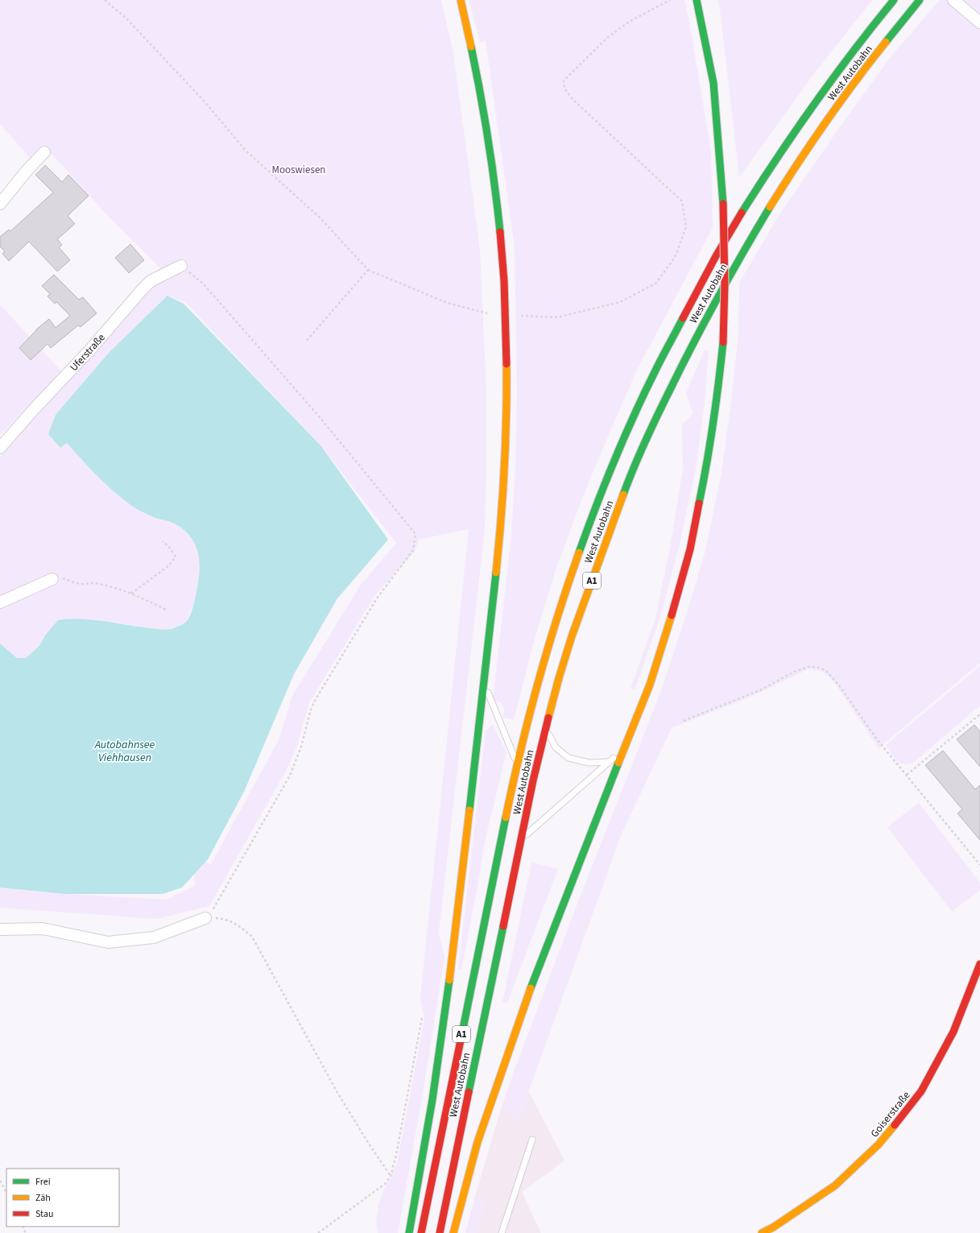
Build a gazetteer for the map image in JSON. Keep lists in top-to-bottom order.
{
  "streets": {
    "main road": ["West Autobahn", "A1", "Goiserstraße"],
    "street": ["Uferstraße"]
  },
  "water": ["Autobahnsee Viehhausen"],
  "parks": ["Mooswiesen"],
  "legend": ["Frei", "Zäh", "Stau"]
}
